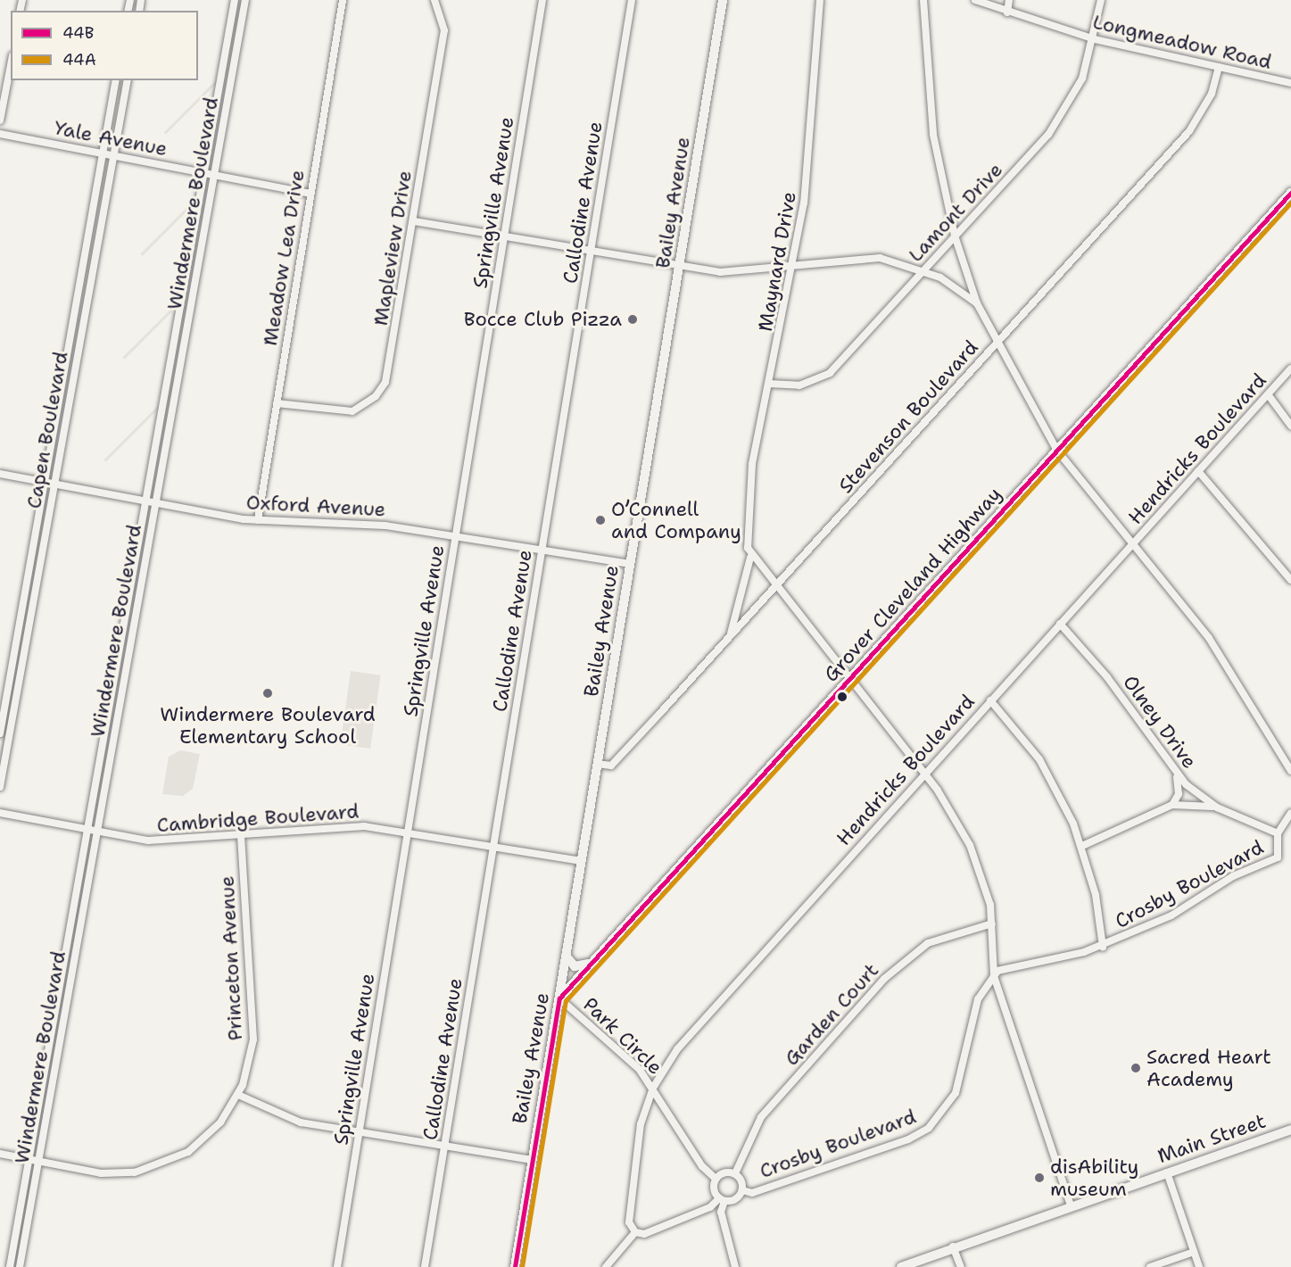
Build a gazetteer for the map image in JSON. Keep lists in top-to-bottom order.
{
  "streets": {
    "main road": ["Bailey Avenue", "Grover Cleveland Highway", "Main Street"],
    "street": [
      "Longmeadow Road",
      "Yale Avenue",
      "Springville Avenue",
      "Callodine Avenue",
      "Windermere Boulevard",
      "Lamont Drive",
      "Mapleview Drive",
      "Meadow Lea Drive",
      "Maynard Drive",
      "Stevenson Boulevard",
      "Capen Boulevard",
      "Hendricks Boulevard",
      "Oxford Avenue",
      "Olney Drive",
      "Cambridge Boulevard",
      "Crosby Boulevard",
      "Princeton Avenue",
      "Garden Court",
      "Park Circle"
    ]
  },
  "crossings": [
    ["Longmeadow Road", "Lamont Drive"],
    ["Longmeadow Road", "Stevenson Boulevard"],
    ["Yale Avenue", "Windermere Boulevard"],
    ["Yale Avenue", "Meadow Lea Drive"],
    ["Yale Avenue", "Capen Boulevard"],
    ["Springville Avenue", "Oxford Avenue"],
    ["Springville Avenue", "Cambridge Boulevard"],
    ["Callodine Avenue", "Oxford Avenue"],
    ["Callodine Avenue", "Cambridge Boulevard"],
    ["Bailey Avenue", "Stevenson Boulevard"],
    ["Bailey Avenue", "Oxford Avenue"],
    ["Bailey Avenue", "Grover Cleveland Highway"],
    ["Bailey Avenue", "Cambridge Boulevard"],
    ["Bailey Avenue", "Park Circle"],
    ["Windermere Boulevard", "Oxford Avenue"],
    ["Windermere Boulevard", "Cambridge Boulevard"],
    ["Windermere Boulevard", "Princeton Avenue"],
    ["Lamont Drive", "Maynard Drive"],
    ["Mapleview Drive", "Meadow Lea Drive"],
    ["Meadow Lea Drive", "Oxford Avenue"],
    ["Maynard Drive", "Stevenson Boulevard"],
    ["Maynard Drive", "Hendricks Boulevard"],
    ["Maynard Drive", "Grover Cleveland Highway"],
    ["Maynard Drive", "Crosby Boulevard"],
    ["Maynard Drive", "Garden Court"],
    ["Maynard Drive", "Main Street"],
    ["Capen Boulevard", "Oxford Avenue"],
    ["Hendricks Boulevard", "Olney Drive"],
    ["Hendricks Boulevard", "Crosby Boulevard"],
    ["Hendricks Boulevard", "Park Circle"],
    ["Grover Cleveland Highway", "Park Circle"],
    ["Olney Drive", "Crosby Boulevard"],
    ["Cambridge Boulevard", "Princeton Avenue"],
    ["Crosby Boulevard", "Garden Court"],
    ["Crosby Boulevard", "Park Circle"],
    ["Garden Court", "Park Circle"]
  ],
  "places": [
    "Bocce Club Pizza",
    "O’Connell and Company",
    "Windermere Boulevard Elementary School",
    "Sacred Heart Academy",
    "disAbility museum"
  ],
  "lines": ["transit line 44B", "transit line 44A"],
  "legend": ["44B", "44A"]
}
